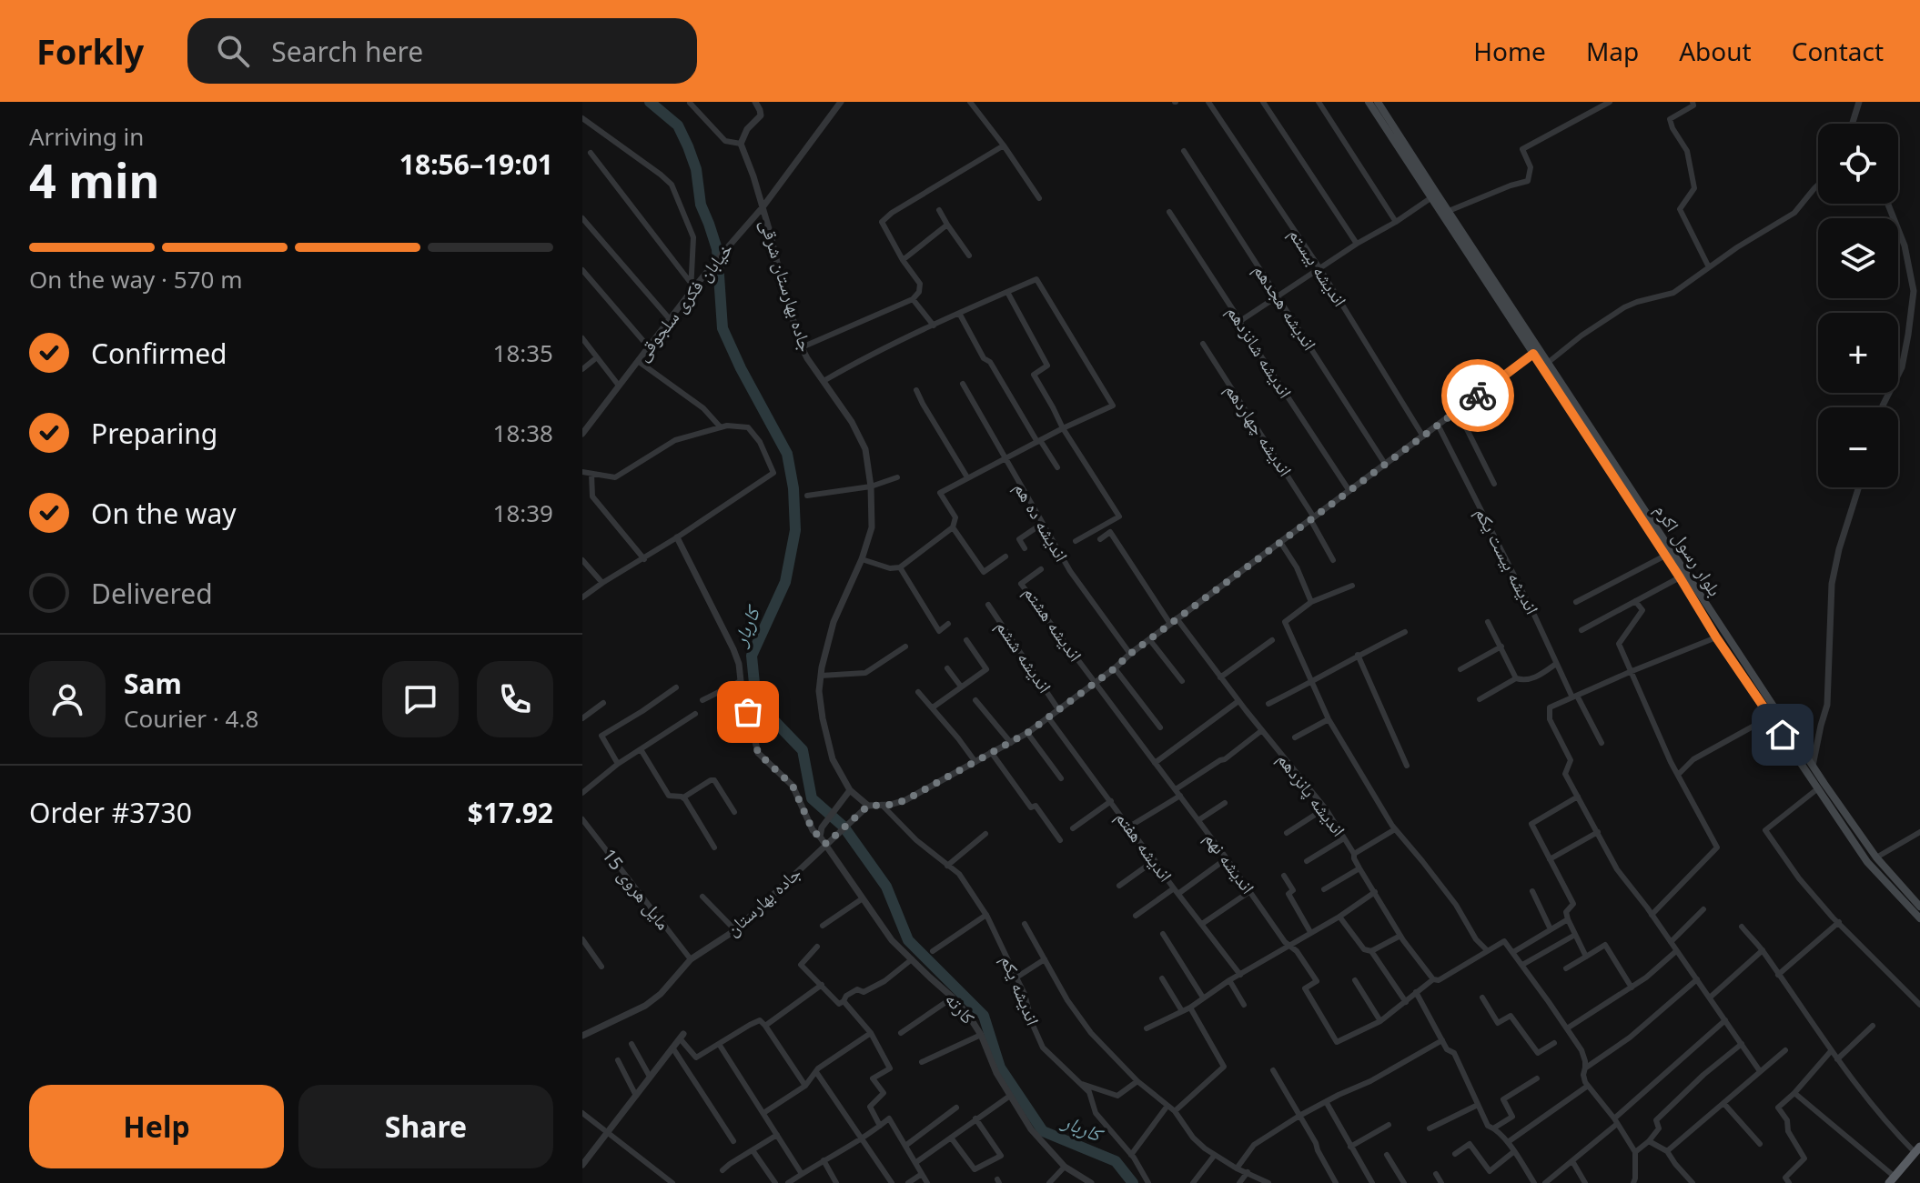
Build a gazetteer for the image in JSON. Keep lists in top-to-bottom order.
{
  "streets": {
    "main road": ["بلوار رسول اکرم"],
    "street": [
      "اندیشه بیستم",
      "جاده بهارستان شرقی",
      "خیابان فکری سلجوقی",
      "اندیشه هجدهم",
      "اندیشه شانزدهم",
      "اندیشه چهاردهم",
      "اندیشه ده هم",
      "اندیشه بیست یکم",
      "اندیشه هشتم",
      "اندیشه ششم",
      "اندیشه پانزدهم",
      "اندیشه هفتم",
      "اندیشه نهم",
      "مایل هروی 15",
      "جاده بهارستان",
      "اندیشه یکم",
      "کارته"
    ]
  },
  "crossings": [
    ["جاده بهارستان شرقی", "خیابان فکری سلجوقی"],
    ["اندیشه هشتم", "اندیشه نهم"],
    ["مایل هروی 15", "جاده بهارستان"],
    ["جاده بهارستان", "کارته"]
  ],
  "water": ["کاربار"],
  "page": {
    "header": "Forkly",
    "search": "Search here",
    "nav": [
      "Home",
      "Map",
      "About",
      "Contact"
    ],
    "heading": ["4 min", "Arriving in", "18:56–19:01"],
    "panel": [
      "Sam",
      "Courier · 4.8",
      "Order #3730",
      "$17.92"
    ],
    "map_buttons": ["+", "−"],
    "bar": "On the way · 570 m",
    "list": [
      ["Confirmed", "18:35"],
      ["Preparing", "18:38"],
      ["On the way", "18:39"],
      "Delivered"
    ],
    "buttons": ["Help", "Share"]
  }
}
